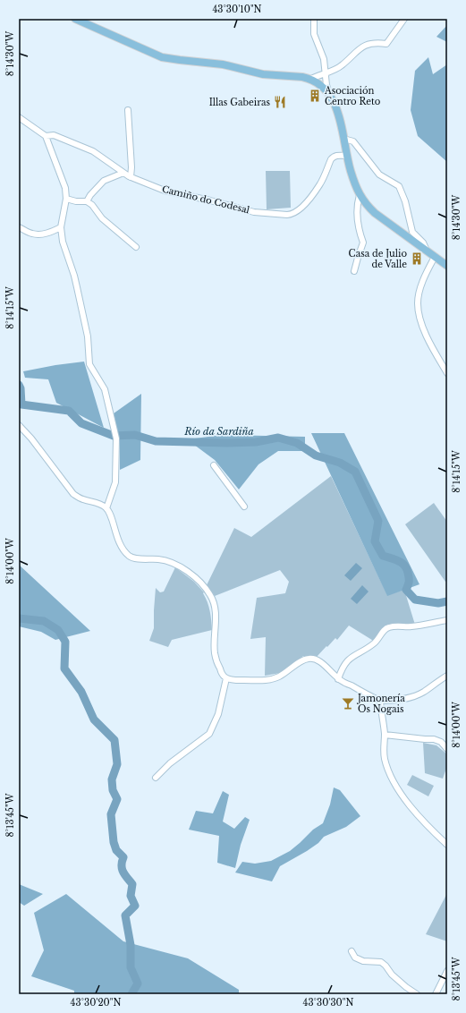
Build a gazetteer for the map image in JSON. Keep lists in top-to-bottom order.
{
  "streets": {
    "street": ["Camiño do Codesal"]
  },
  "water": ["Río da Sardiña"],
  "places": {
    "building": ["Asociación Centro Reto", "Casa de Julio de Valle"],
    "restaurant": ["Illas Gabeiras"],
    "bar": ["Jamonería Os Nogais"]
  },
  "coordinates": [
    "43°30'10\"N",
    "8°14'30\"W",
    "8°14'15\"W",
    "8°14'00\"W",
    "8°13'45\"W",
    "43°30'20\"N",
    "43°30'30\"N"
  ]
}
